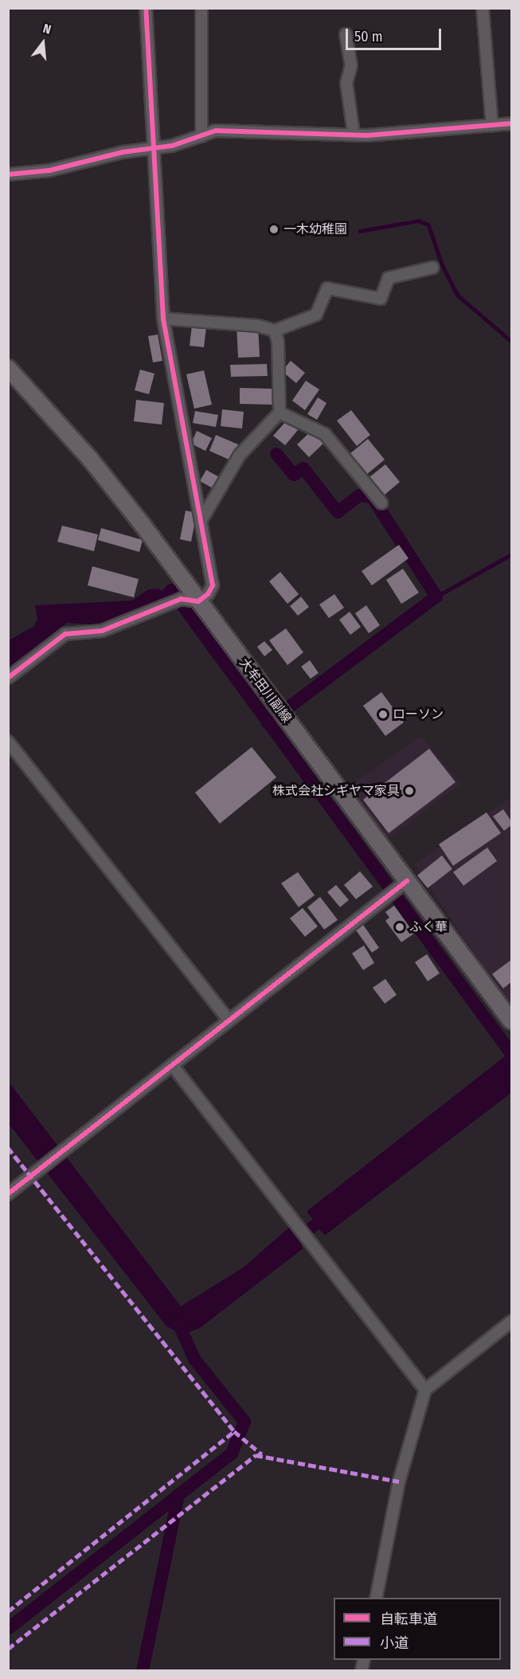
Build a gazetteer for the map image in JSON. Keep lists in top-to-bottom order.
{
  "streets": {
    "main road": ["大牟田川副線"]
  },
  "places": [
    "一木幼稚園",
    "ローソン",
    "株式会社シギヤマ家具",
    "ふく華"
  ],
  "legend": ["自転車道", "小道"],
  "scale_bar": "50 m",
  "north": "top"
}
